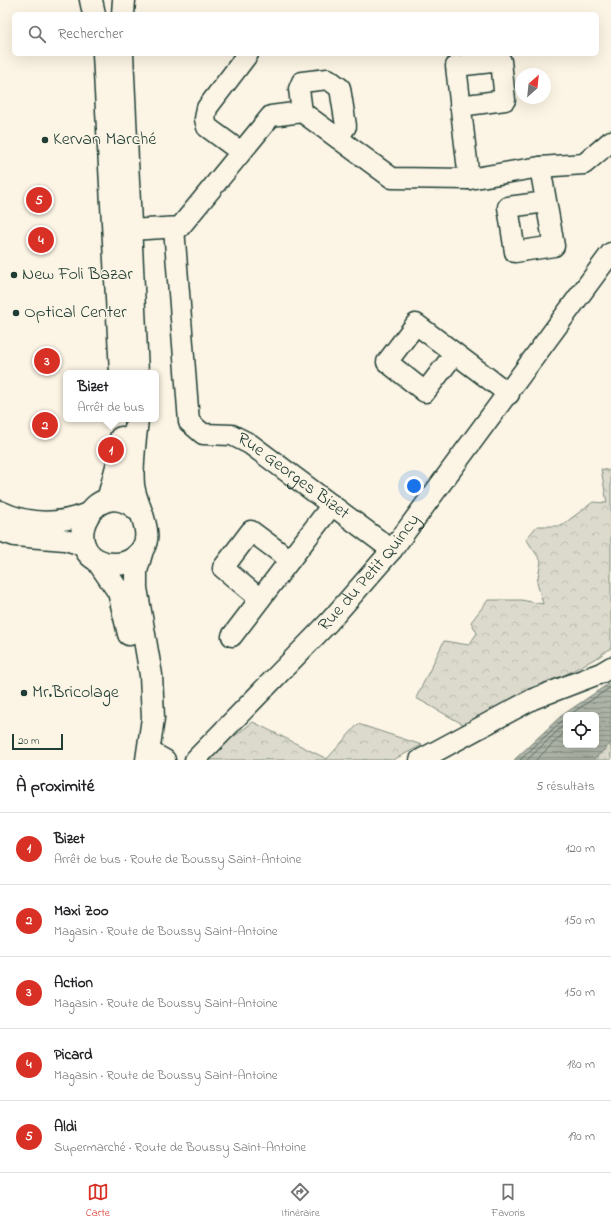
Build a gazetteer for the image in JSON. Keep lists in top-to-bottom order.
{
  "streets": {
    "street": ["Rue Georges Bizet", "Rue du Petit Quincy"]
  },
  "crossings": [
    ["Rue Georges Bizet", "Rue du Petit Quincy"]
  ],
  "places": [
    "Kervan Marché",
    "New Foli Bazar",
    "Optical Center",
    "Mr.Bricolage"
  ],
  "scale_bar": "20 m",
  "north": "top right",
  "page": {
    "search": "Rechercher",
    "pins": [
      "5",
      "4",
      "3",
      "2",
      "1"
    ],
    "popup": ["Bizet", "Arrêt de bus"],
    "scale": "20 m",
    "heading": ["À proximité", "5 résultats"],
    "list": [
      {
        "mark": "1",
        "name": "Bizet",
        "note": "Arrêt de bus · Route de Boussy Saint-Antoine",
        "value": "120 m"
      },
      {
        "mark": "2",
        "name": "Maxi Zoo",
        "note": "Magasin · Route de Boussy Saint-Antoine",
        "value": "150 m"
      },
      {
        "mark": "3",
        "name": "Action",
        "note": "Magasin · Route de Boussy Saint-Antoine",
        "value": "150 m"
      },
      {
        "mark": "4",
        "name": "Picard",
        "note": "Magasin · Route de Boussy Saint-Antoine",
        "value": "180 m"
      },
      {
        "mark": "5",
        "name": "Aldi",
        "note": "Supermarché · Route de Boussy Saint-Antoine",
        "value": "190 m"
      }
    ],
    "nav": ["Carte", "Itinéraire", "Favoris"]
  }
}
